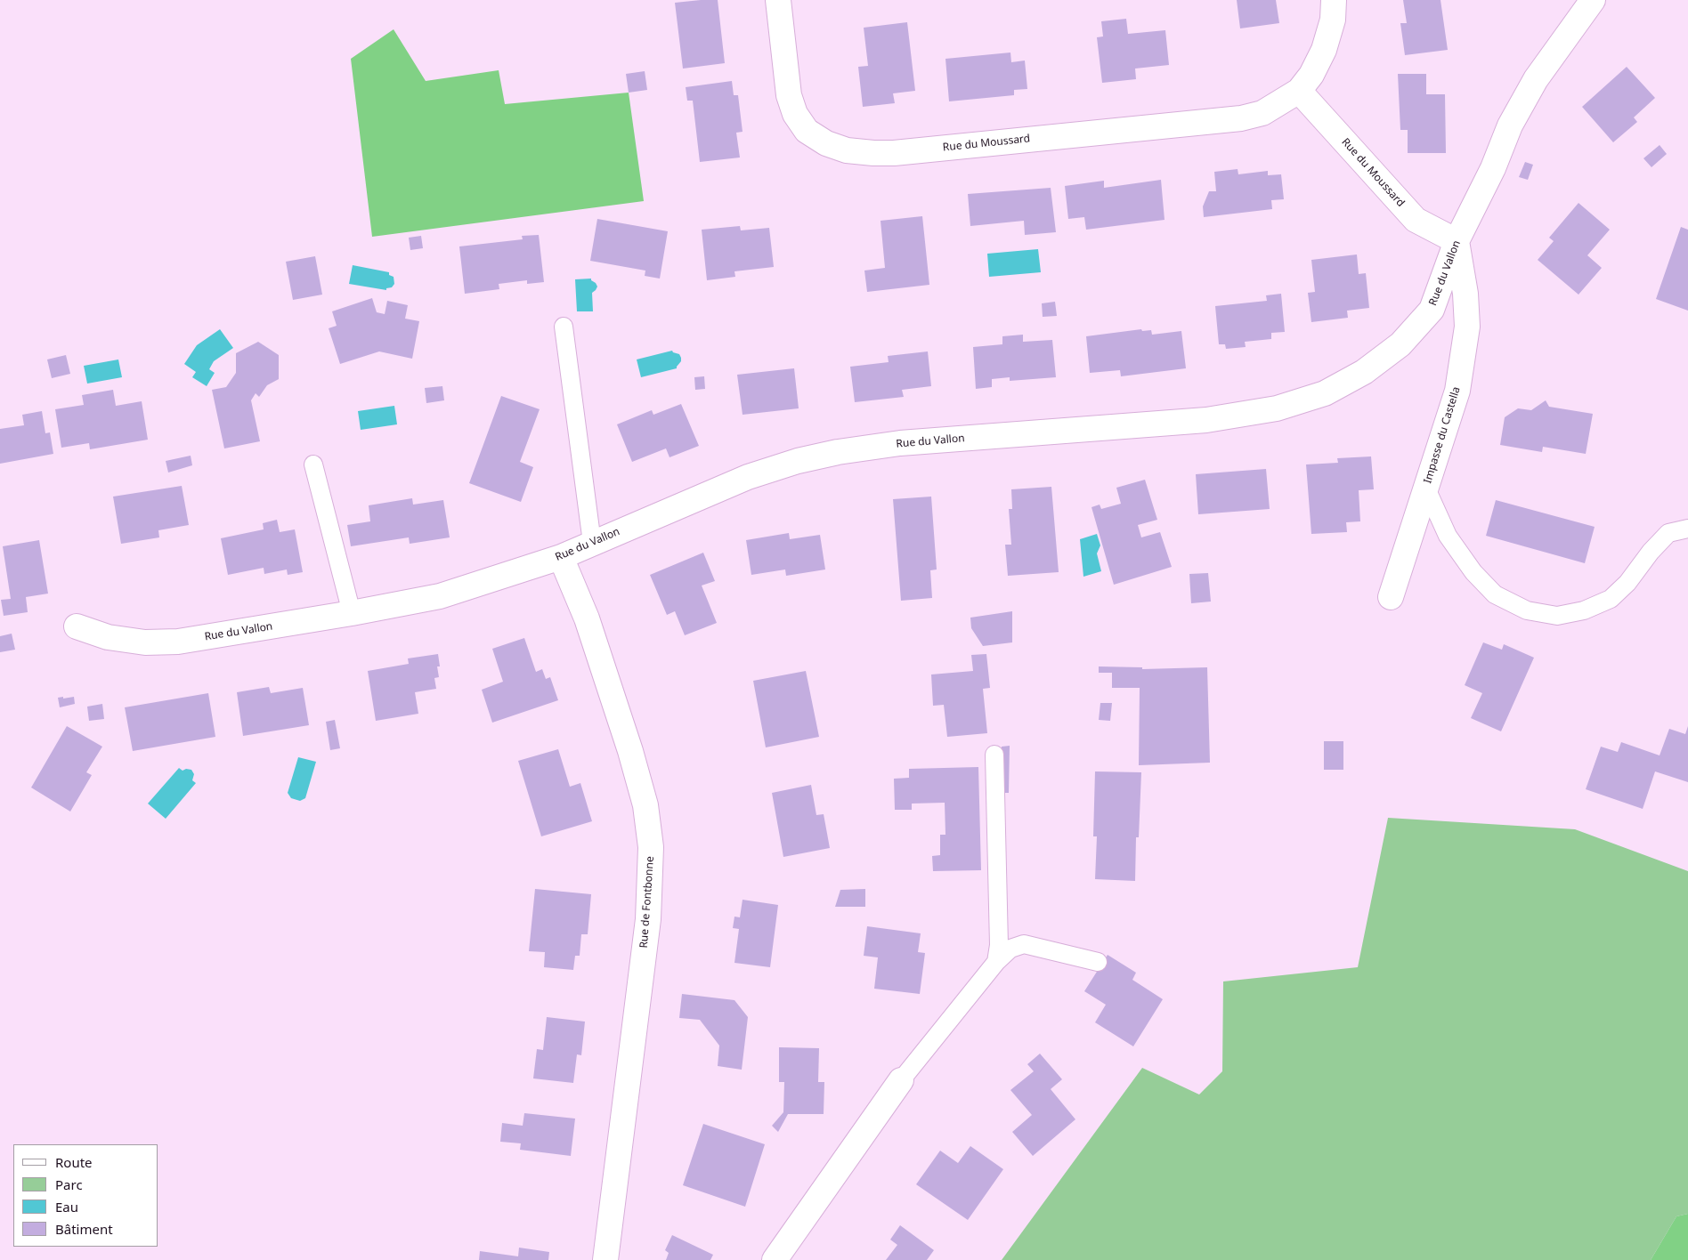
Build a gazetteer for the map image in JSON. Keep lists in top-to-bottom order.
{
  "streets": {
    "street": [
      "Rue du Moussard",
      "Rue du Vallon",
      "Impasse du Castella",
      "Rue de Fontbonne"
    ]
  },
  "crossings": [
    ["Rue du Moussard", "Rue du Vallon"],
    ["Rue du Moussard", "Impasse du Castella"],
    ["Rue du Vallon", "Impasse du Castella"],
    ["Rue du Vallon", "Rue de Fontbonne"]
  ],
  "legend": [
    "Route",
    "Parc",
    "Eau",
    "Bâtiment"
  ]
}
